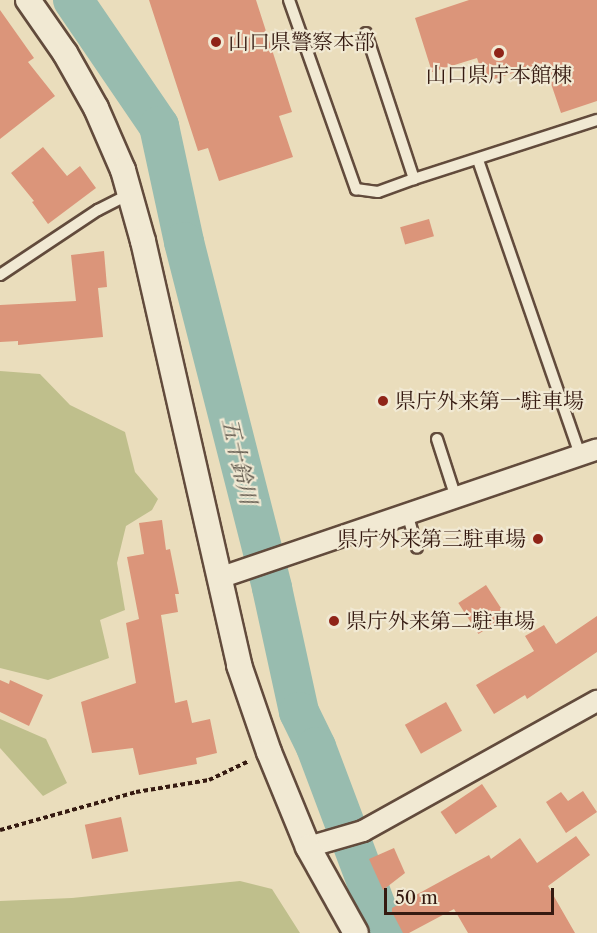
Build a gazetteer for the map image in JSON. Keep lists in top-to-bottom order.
{
  "water": ["五十鈴川"],
  "places": [
    "山口県警察本部",
    "山口県庁本館棟",
    "県庁外来第一駐車場",
    "県庁外来第三駐車場",
    "県庁外来第二駐車場"
  ],
  "scale_bar": "50 m"
}
